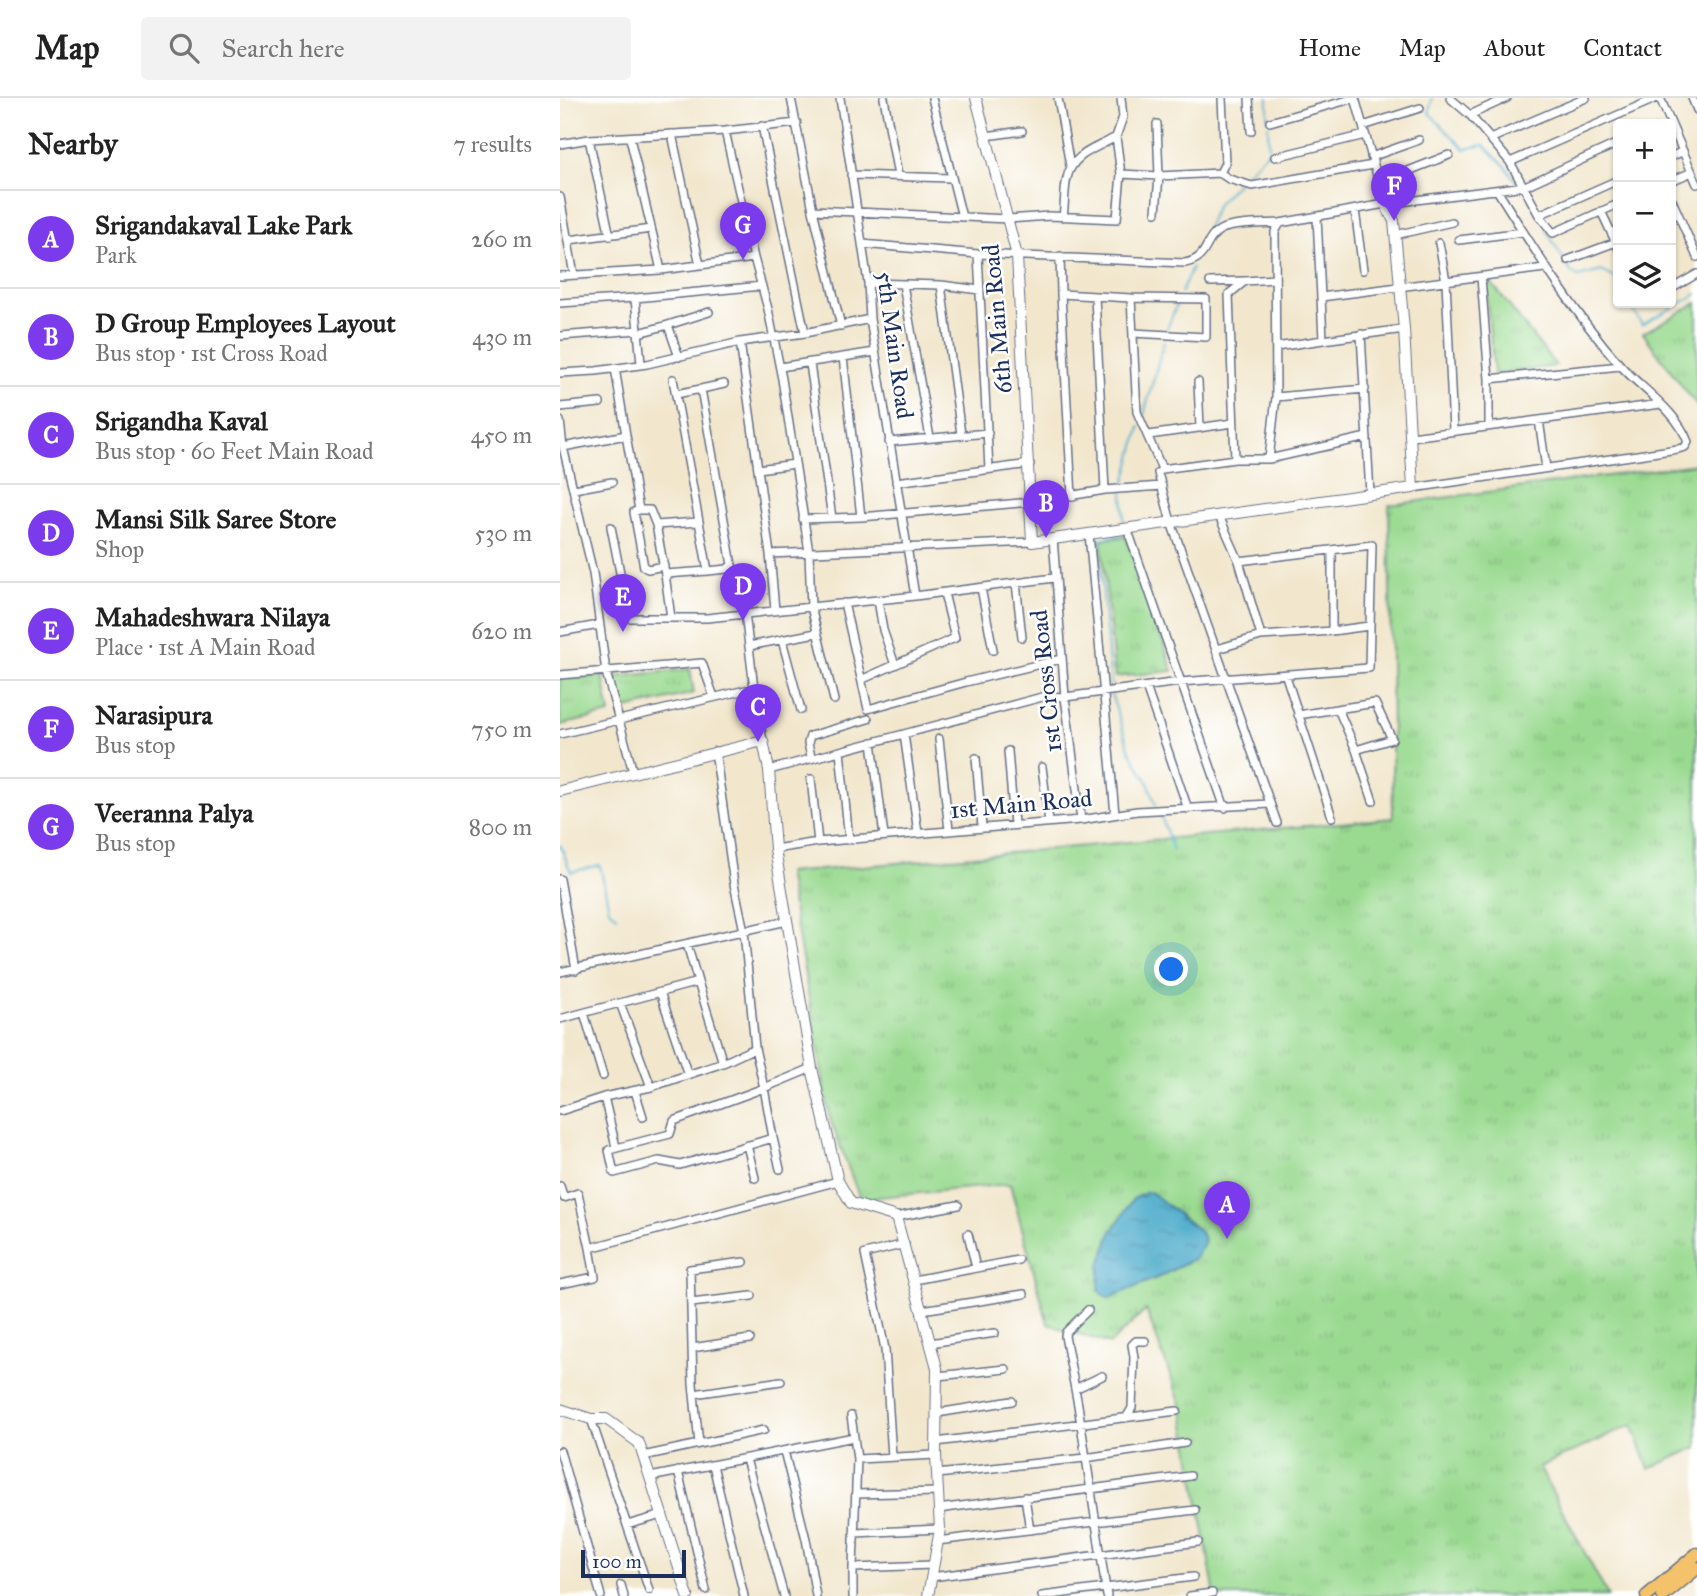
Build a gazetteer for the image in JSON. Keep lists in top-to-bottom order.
{
  "streets": {
    "street": [
      "6th Main Road",
      "5th Main Road",
      "1st Cross Road",
      "1st Main Road"
    ]
  },
  "crossings": [
    ["1st Cross Road", "1st Main Road"]
  ],
  "scale_bar": "100 m",
  "page": {
    "header": "Map",
    "search": "Search here",
    "nav": [
      "Home",
      "Map",
      "About",
      "Contact"
    ],
    "heading": ["Nearby", "7 results"],
    "map_buttons": ["+", "−"],
    "pins": [
      "F",
      "G",
      "B",
      "D",
      "E",
      "C",
      "A"
    ],
    "list": [
      {
        "mark": "A",
        "name": "Srigandakaval Lake Park",
        "note": "Park",
        "value": "260 m"
      },
      {
        "mark": "B",
        "name": "D Group Employees Layout",
        "note": "Bus stop · 1st Cross Road",
        "value": "430 m"
      },
      {
        "mark": "C",
        "name": "Srigandha Kaval",
        "note": "Bus stop · 60 Feet Main Road",
        "value": "450 m"
      },
      {
        "mark": "D",
        "name": "Mansi Silk Saree Store",
        "note": "Shop",
        "value": "530 m"
      },
      {
        "mark": "E",
        "name": "Mahadeshwara Nilaya",
        "note": "Place · 1st A Main Road",
        "value": "620 m"
      },
      {
        "mark": "F",
        "name": "Narasipura",
        "note": "Bus stop",
        "value": "750 m"
      },
      {
        "mark": "G",
        "name": "Veeranna Palya",
        "note": "Bus stop",
        "value": "800 m"
      }
    ],
    "scale": "100 m"
  }
}
